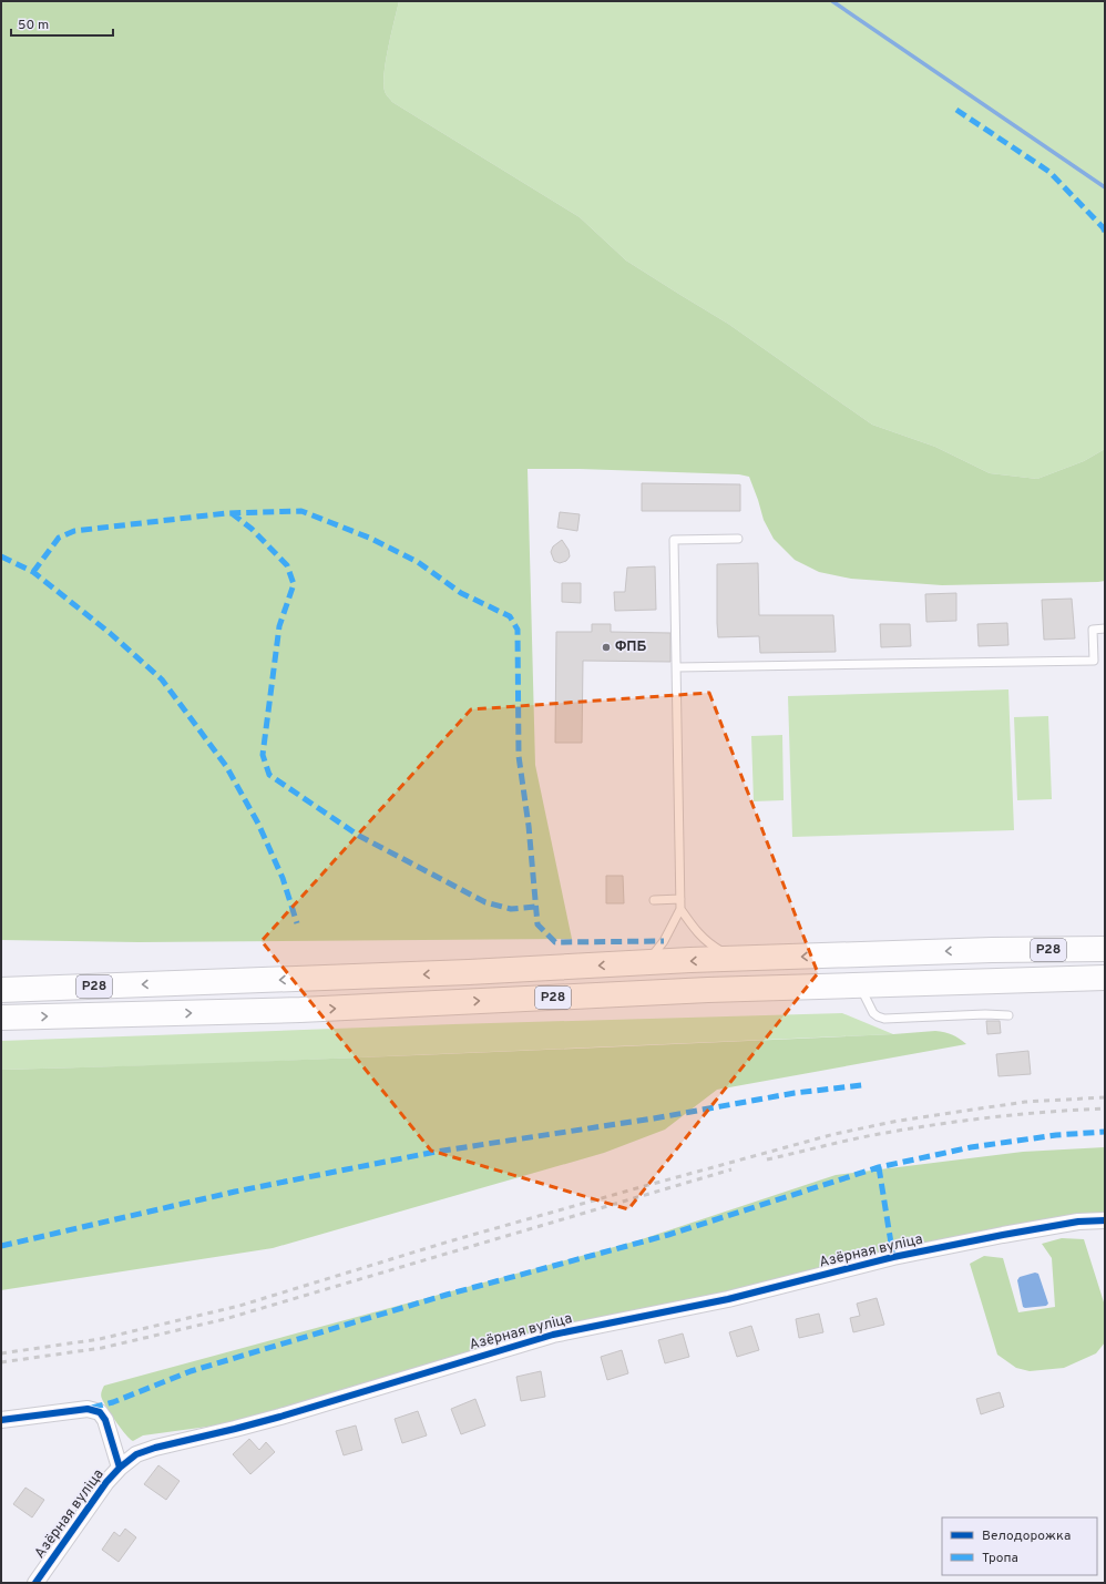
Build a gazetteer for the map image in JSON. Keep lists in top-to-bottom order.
{
  "streets": {
    "highway": ["Р28"],
    "street": ["Азёрная вуліца"]
  },
  "places": ["ФПБ"],
  "legend": ["Велодорожка", "Тропа"],
  "scale_bar": "50 m"
}
